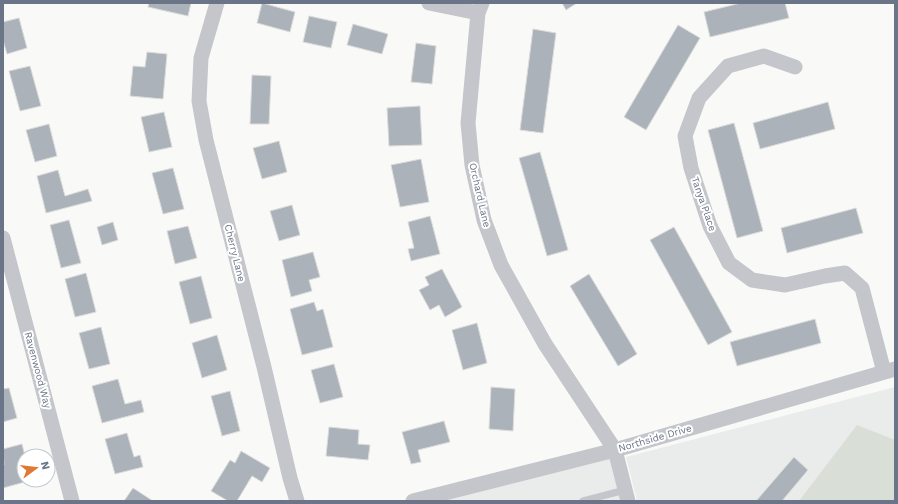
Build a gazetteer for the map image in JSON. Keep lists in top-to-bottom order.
{
  "streets": {
    "street": [
      "Orchard Lane",
      "Tanya Place",
      "Cherry Lane",
      "Ravenwood Way",
      "Northside Drive"
    ]
  },
  "crossings": [
    ["Orchard Lane", "Northside Drive"],
    ["Tanya Place", "Northside Drive"]
  ],
  "north": "right"
}
